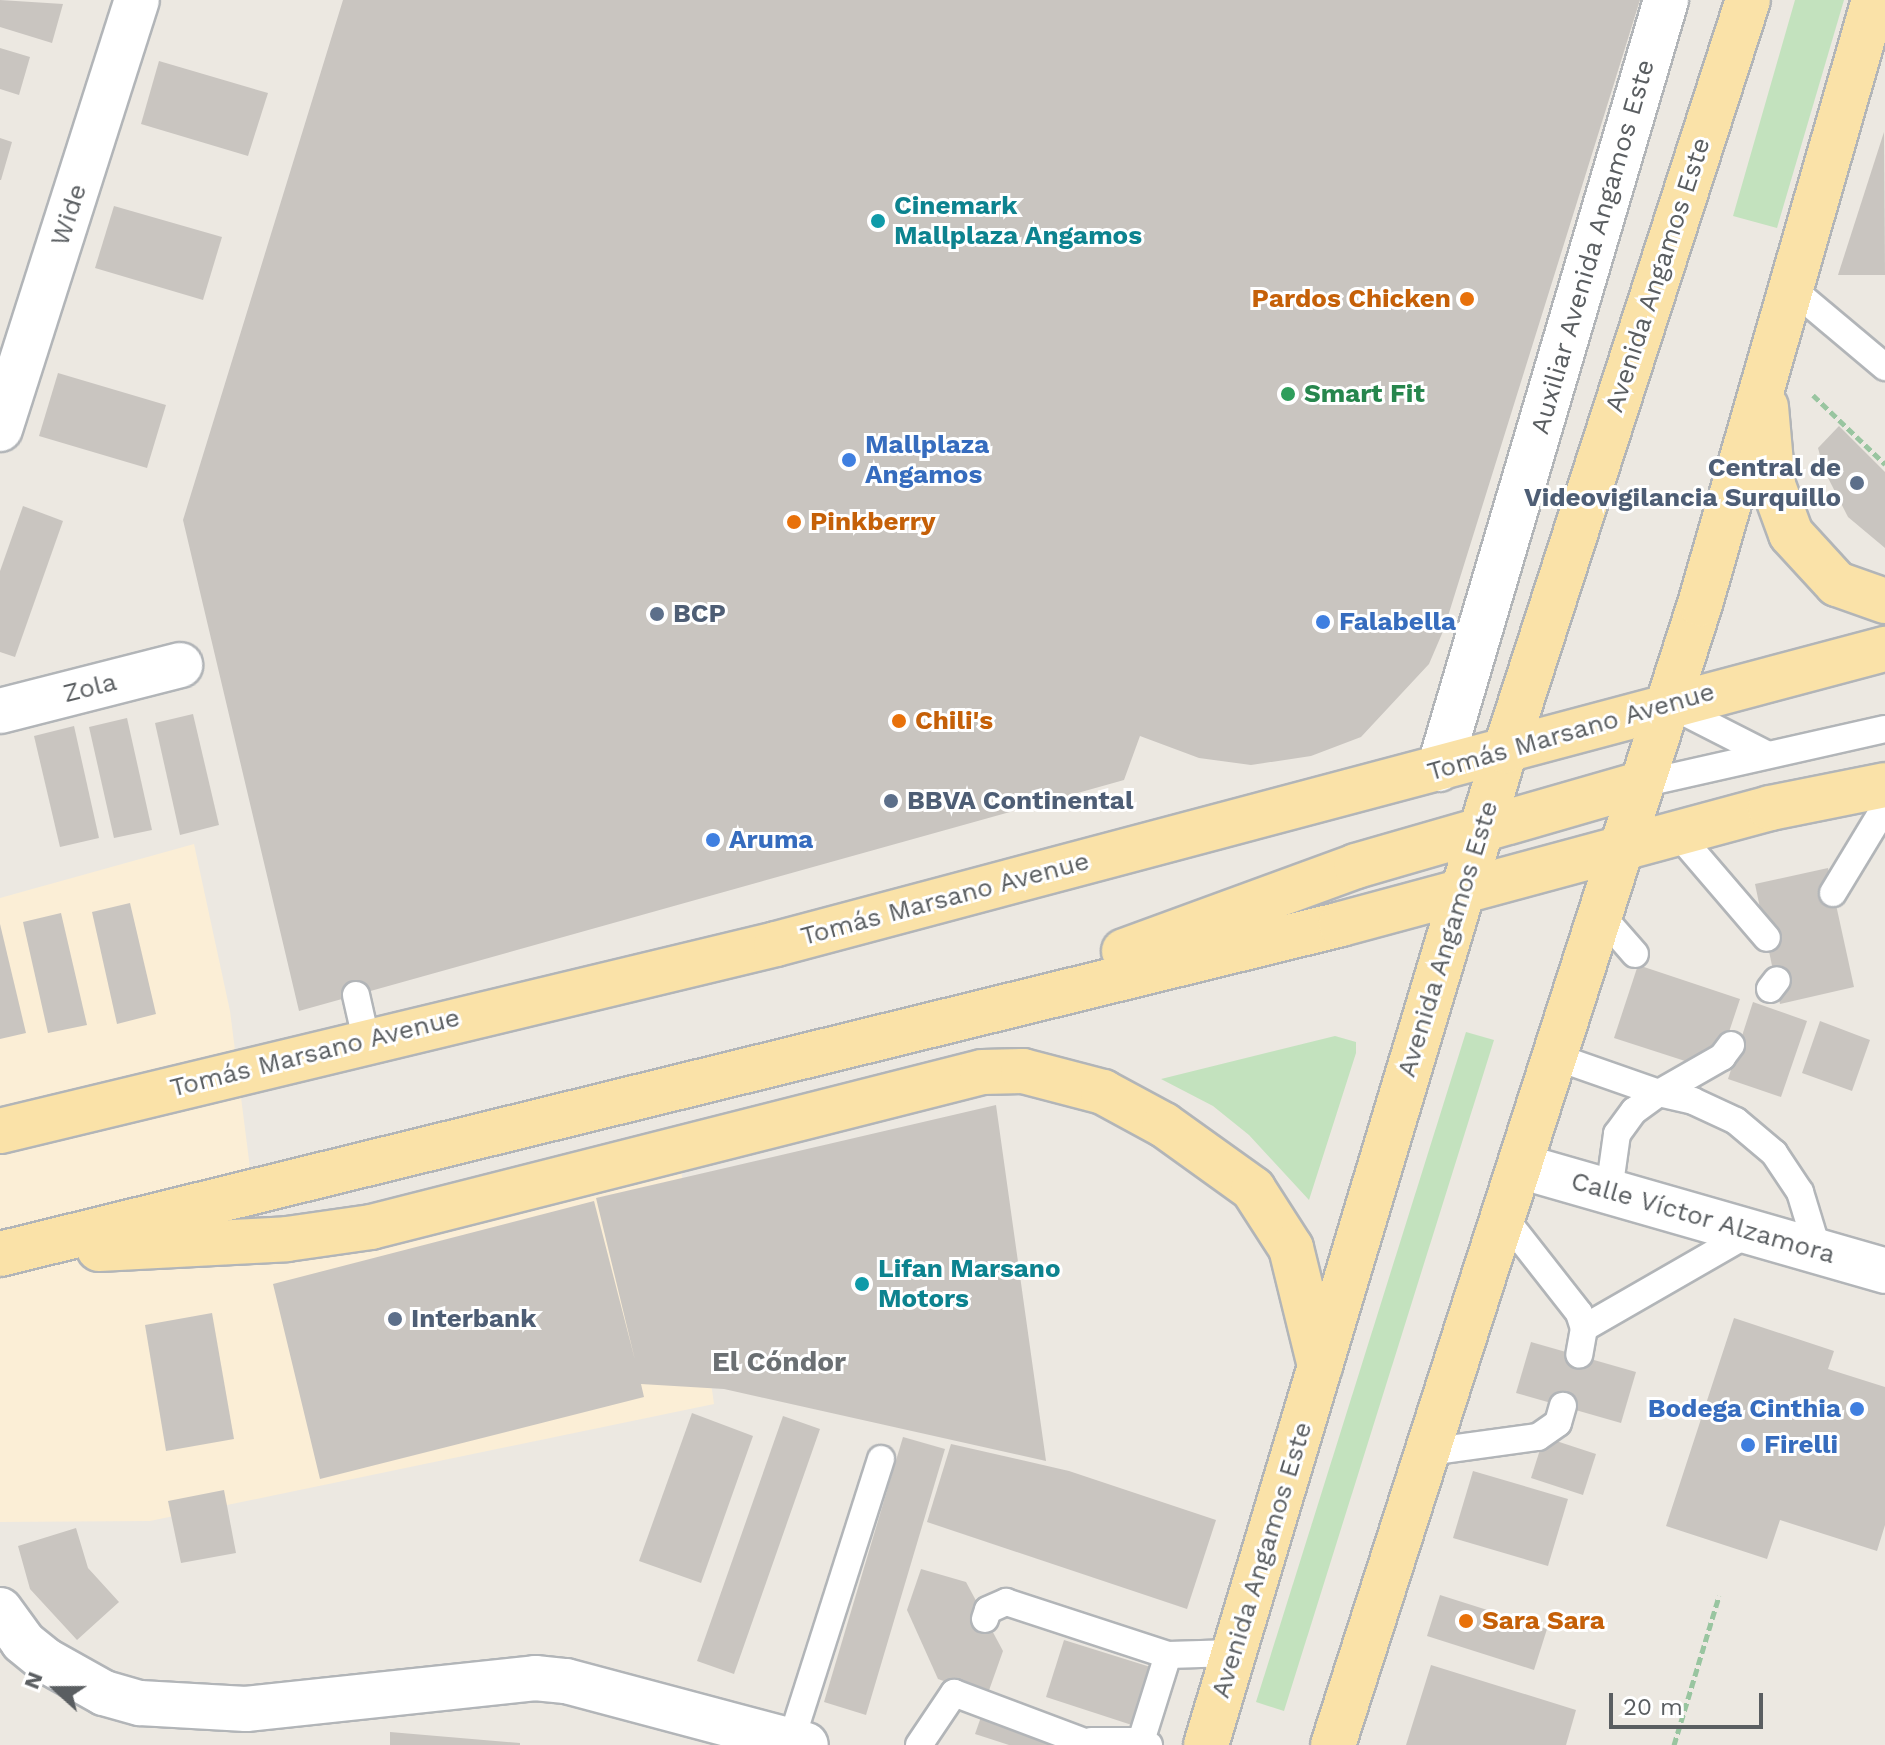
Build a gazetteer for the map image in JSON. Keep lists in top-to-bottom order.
{
  "streets": {
    "main road": ["Avenida Angamos Este", "Tomás Marsano Avenue"],
    "street": [
      "Wide",
      "Auxiliar Avenida Angamos Este",
      "Zola",
      "Calle Víctor Alzamora"
    ]
  },
  "crossings": [
    ["Auxiliar Avenida Angamos Este", "Tomás Marsano Avenue"],
    ["Avenida Angamos Este", "Tomás Marsano Avenue"]
  ],
  "districts": ["El Cóndor"],
  "places": [
    "Cinemark Mallplaza Angamos",
    "Pardos Chicken",
    "Smart Fit",
    "Mallplaza Angamos",
    "Central de Videovigilancia Surquillo",
    "Pinkberry",
    "BCP",
    "Falabella",
    "Chili's",
    "BBVA Continental",
    "Aruma",
    "Lifan Marsano Motors",
    "Interbank",
    "Bodega Cinthia",
    "Firelli",
    "Sara Sara"
  ],
  "scale_bar": "20 m",
  "north": "left"
}
